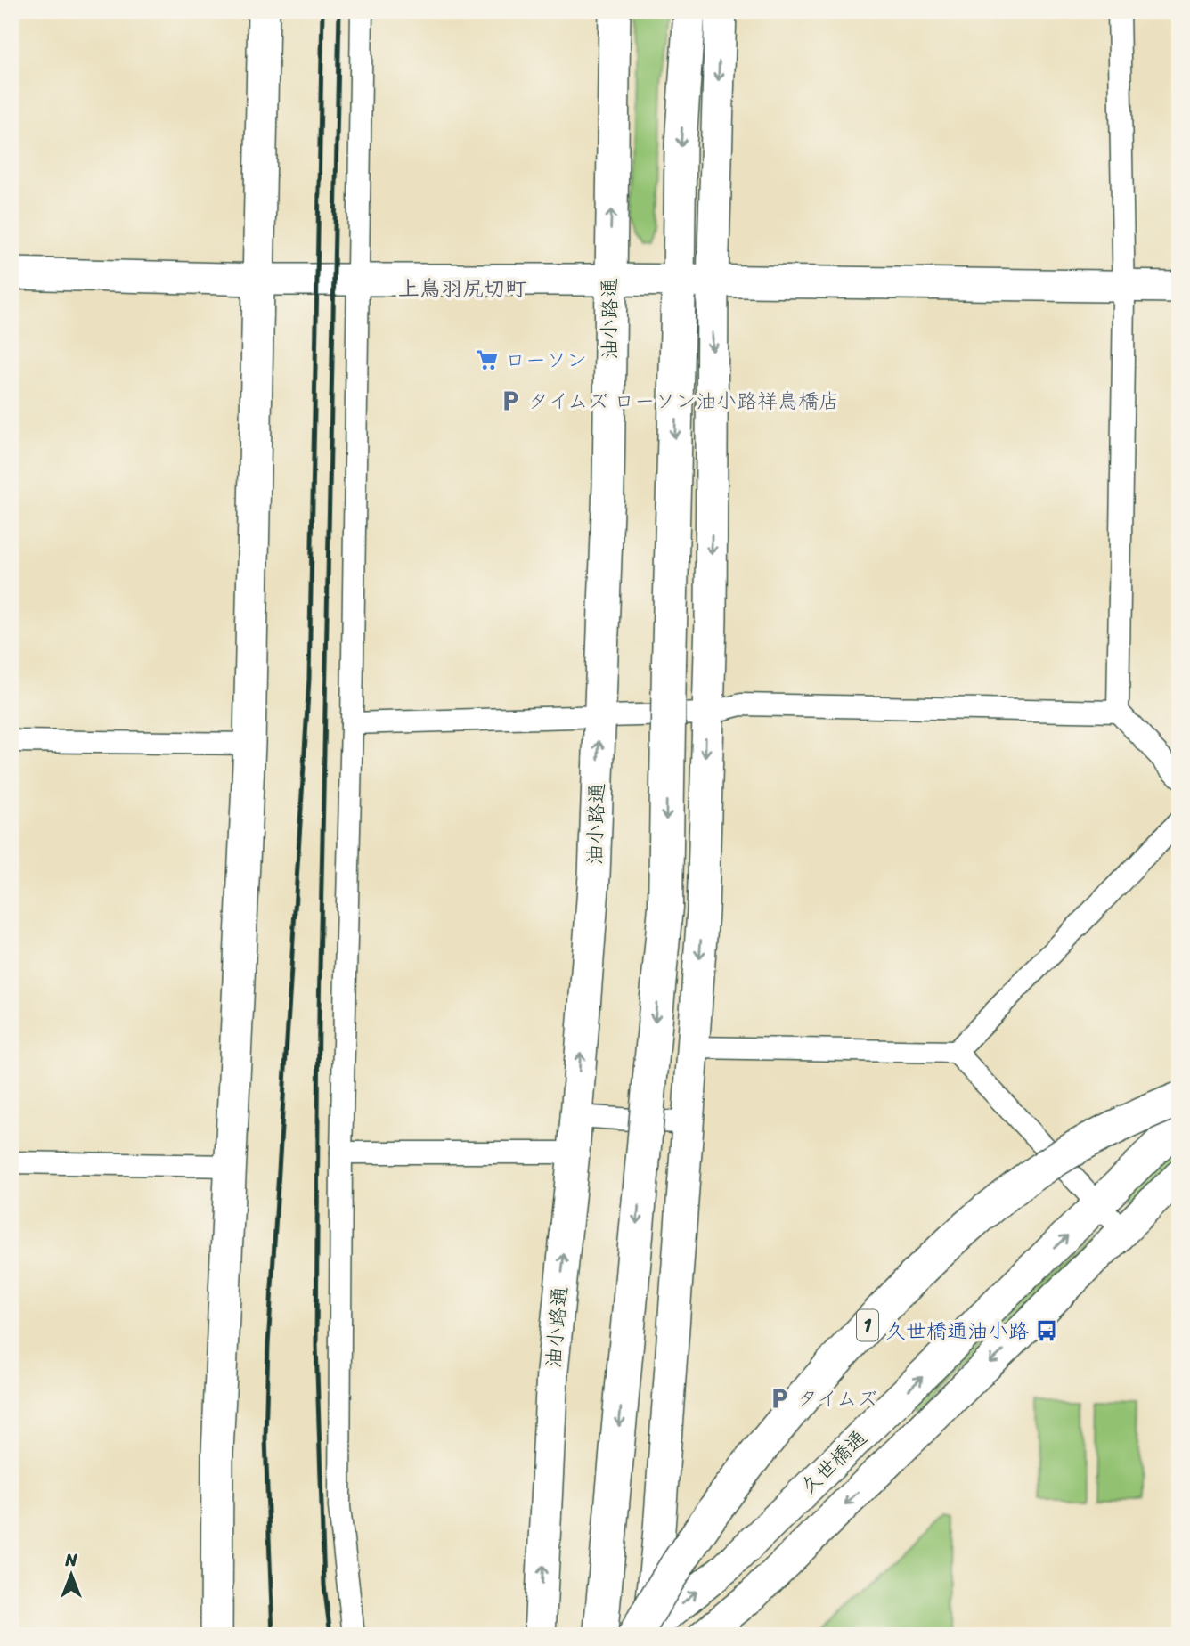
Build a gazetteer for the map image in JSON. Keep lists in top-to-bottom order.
{
  "streets": {
    "highway": ["1"],
    "street": ["油小路通", "久世橋通"]
  },
  "crossings": [
    ["1", "久世橋通"]
  ],
  "districts": ["上鳥羽尻切町"],
  "places": {
    "supermarket": ["ローソン"],
    "parking": ["タイムズ ローソン油小路祥鳥橋店", "タイムズ"],
    "bus stop": ["久世橋通油小路"]
  },
  "north": "top"
}
